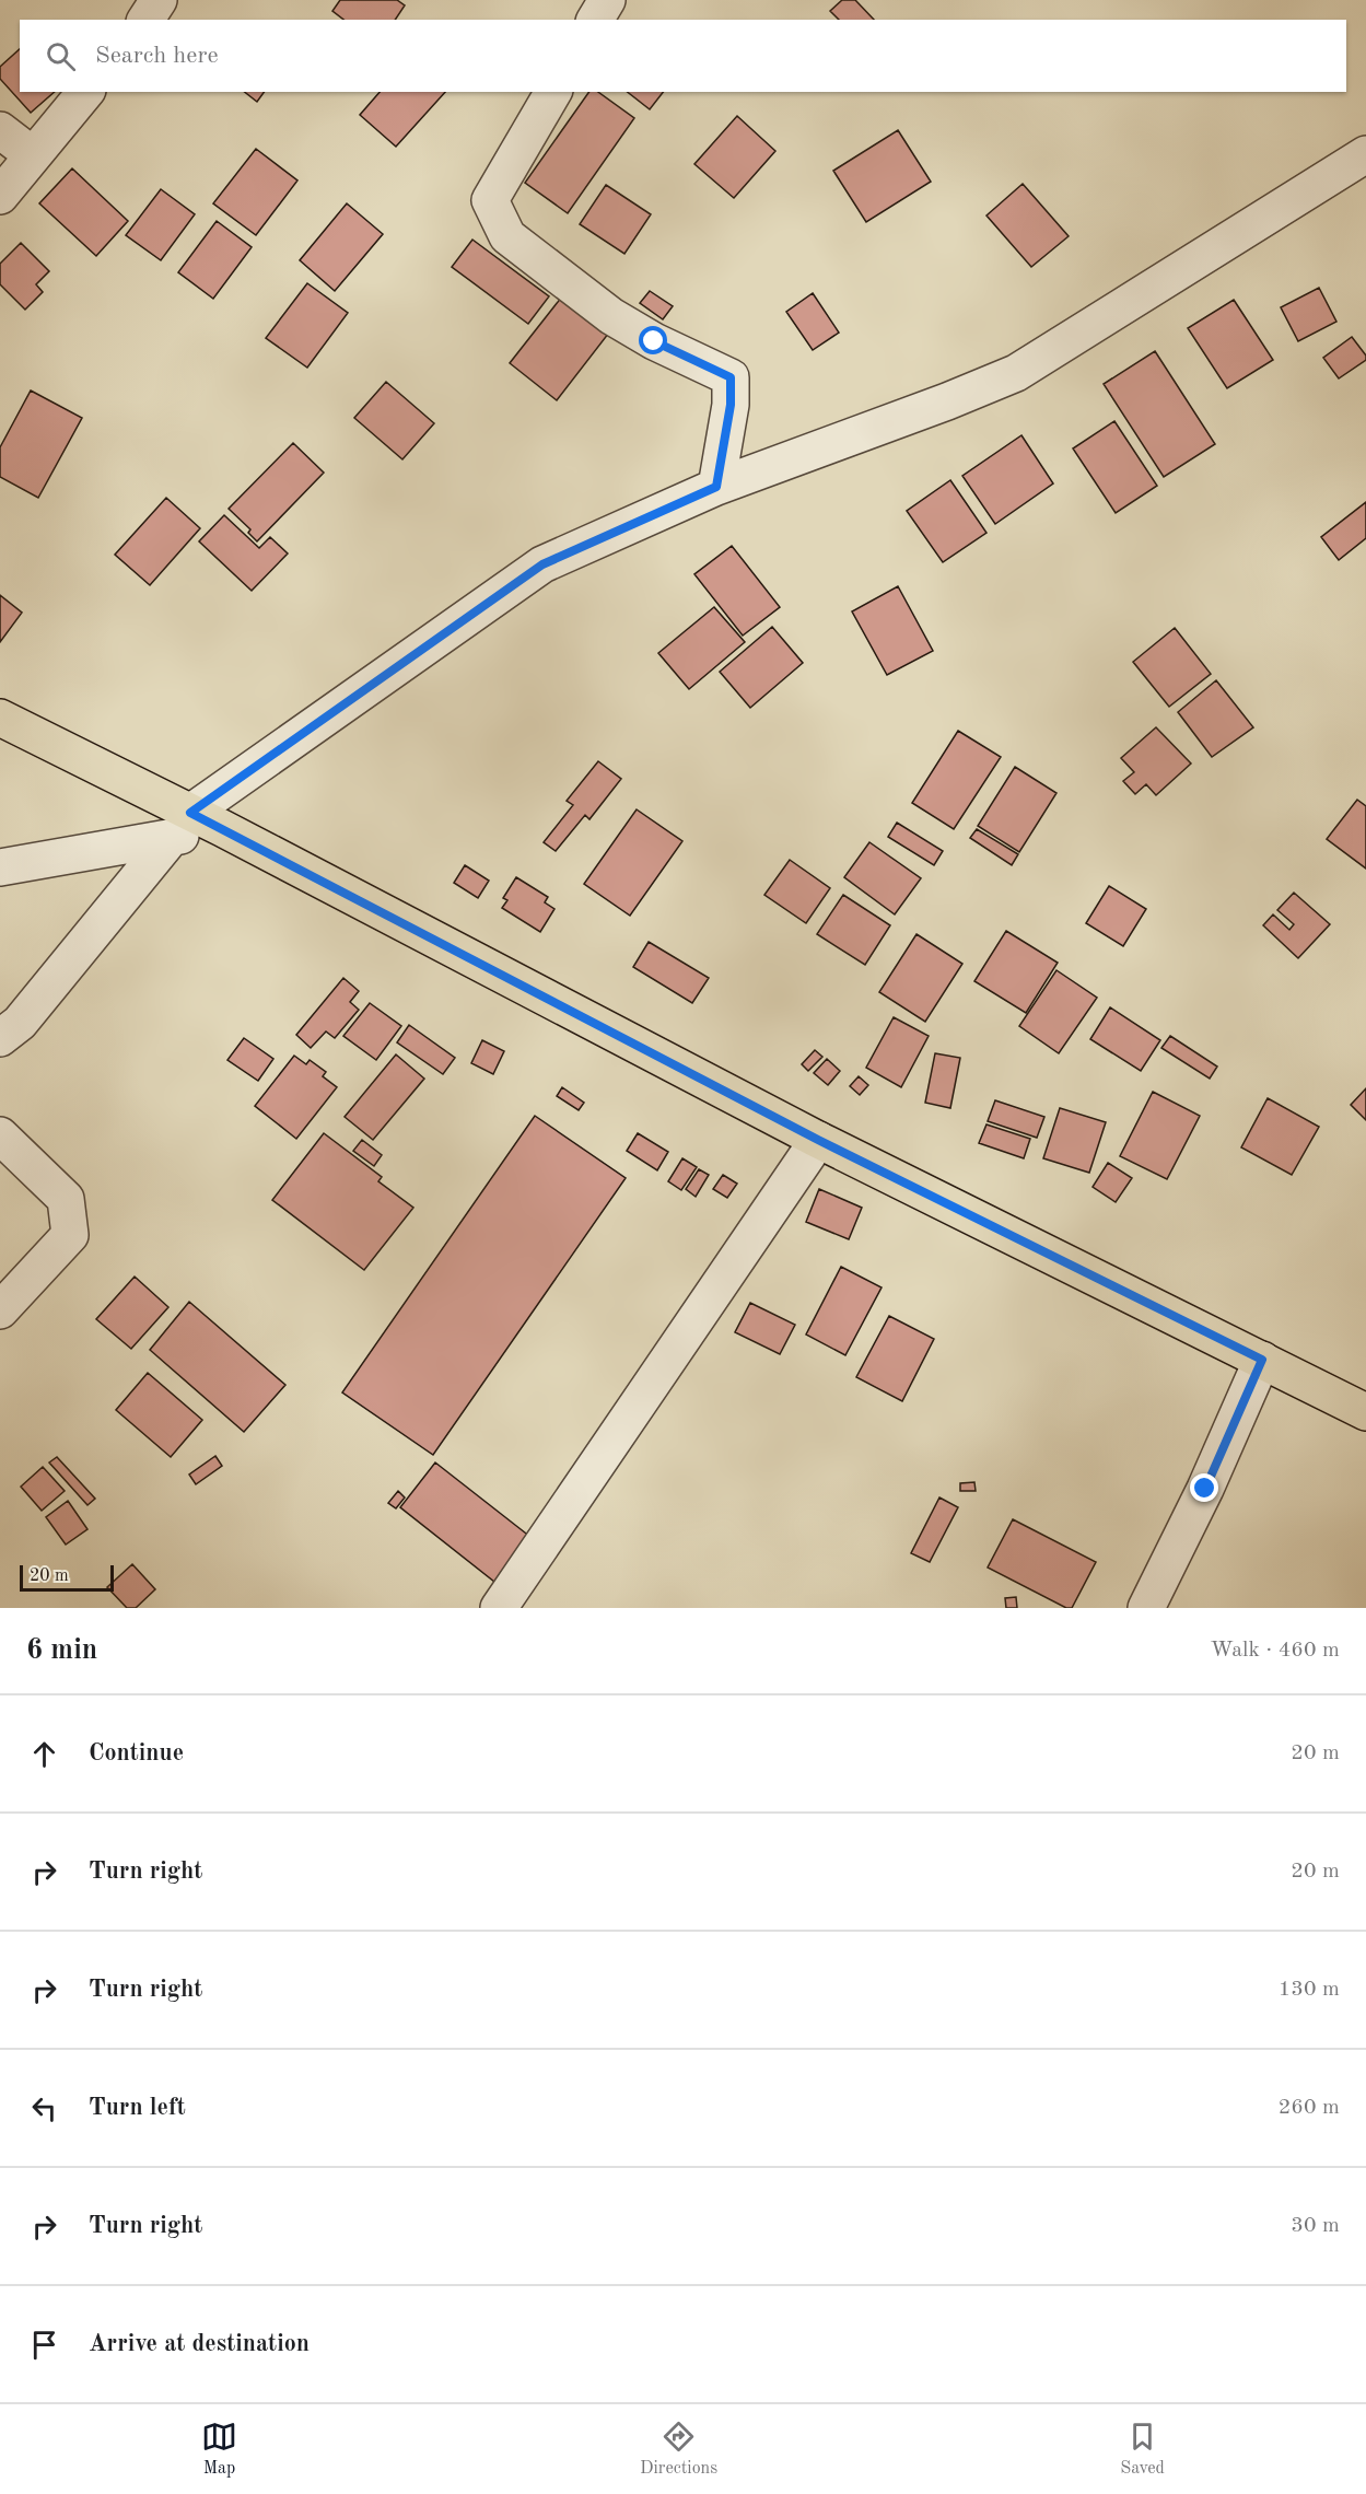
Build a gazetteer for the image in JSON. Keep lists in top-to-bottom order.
{
  "scale_bar": "20 m",
  "page": {
    "search": "Search here",
    "scale": "20 m",
    "heading": ["6 min", "Walk · 460 m"],
    "list": [
      ["Continue", "20 m"],
      ["Turn right", "20 m"],
      ["Turn right", "130 m"],
      ["Turn left", "260 m"],
      ["Turn right", "30 m"],
      "Arrive at destination"
    ],
    "nav": ["Map", "Directions", "Saved"]
  }
}
